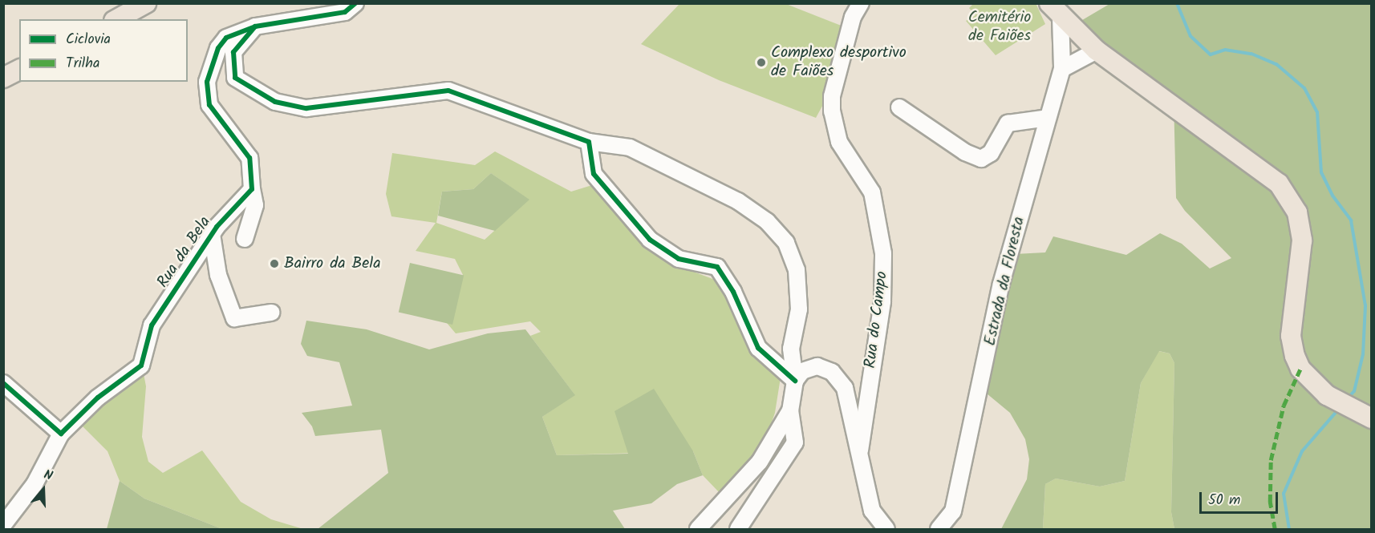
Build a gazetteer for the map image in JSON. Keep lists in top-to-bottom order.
{
  "streets": {
    "street": ["Rua da Bela", "Estrada da Floresta", "Rua do Campo"]
  },
  "parks": ["Cemitério de Faiões"],
  "places": ["Complexo desportivo de Faiões", "Bairro da Bela"],
  "legend": ["Ciclovia", "Trilha"],
  "scale_bar": "50 m",
  "north": "top"
}
